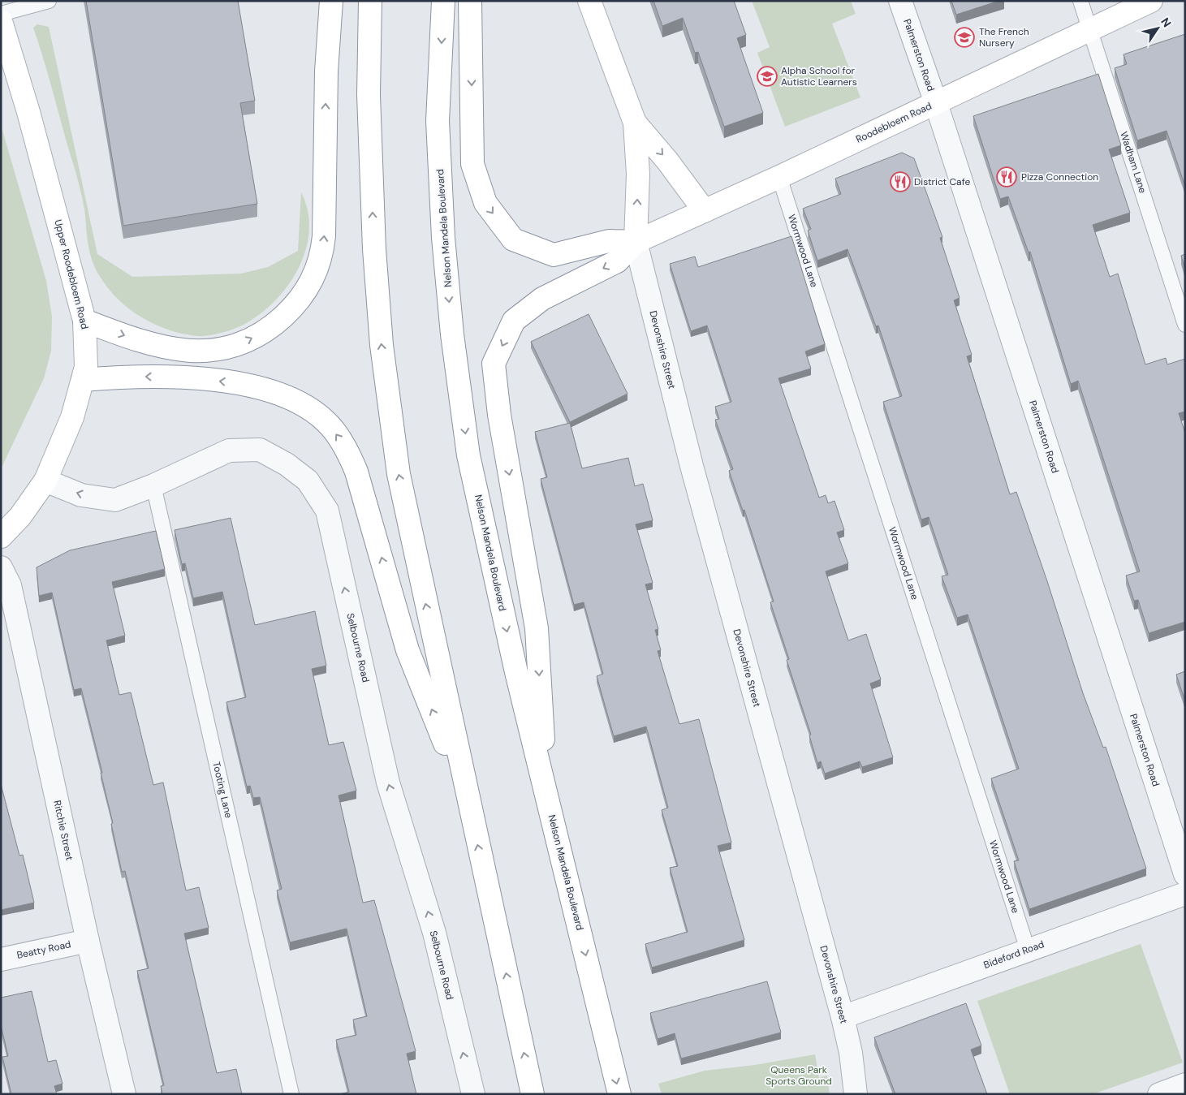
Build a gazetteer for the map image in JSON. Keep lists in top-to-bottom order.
{
  "streets": {
    "main road": ["Roodebloem Road", "Nelson Mandela Boulevard", "Upper Roodebloem Road"],
    "street": [
      "Palmerston Road",
      "Devonshire Street",
      "Selbourne Road",
      "Ritchie Street",
      "Beatty Road",
      "Bideford Road"
    ],
    "lane": ["Wadham Lane", "Wormwood Lane", "Tooting Lane"]
  },
  "crossings": [
    ["Palmerston Road", "Roodebloem Road"],
    ["Roodebloem Road", "Wadham Lane"],
    ["Roodebloem Road", "Wormwood Lane"],
    ["Roodebloem Road", "Devonshire Street"],
    ["Wormwood Lane", "Bideford Road"],
    ["Upper Roodebloem Road", "Selbourne Road"],
    ["Devonshire Street", "Bideford Road"],
    ["Selbourne Road", "Tooting Lane"],
    ["Ritchie Street", "Beatty Road"]
  ],
  "one_way": ["Selbourne Road"],
  "parks": ["Queens Park Sports Ground"],
  "places": {
    "school or university": ["The French Nursery", "Alpha School for Autistic Learners"],
    "restaurant": ["Pizza Connection", "District Cafe"]
  },
  "north": "top right"
}
